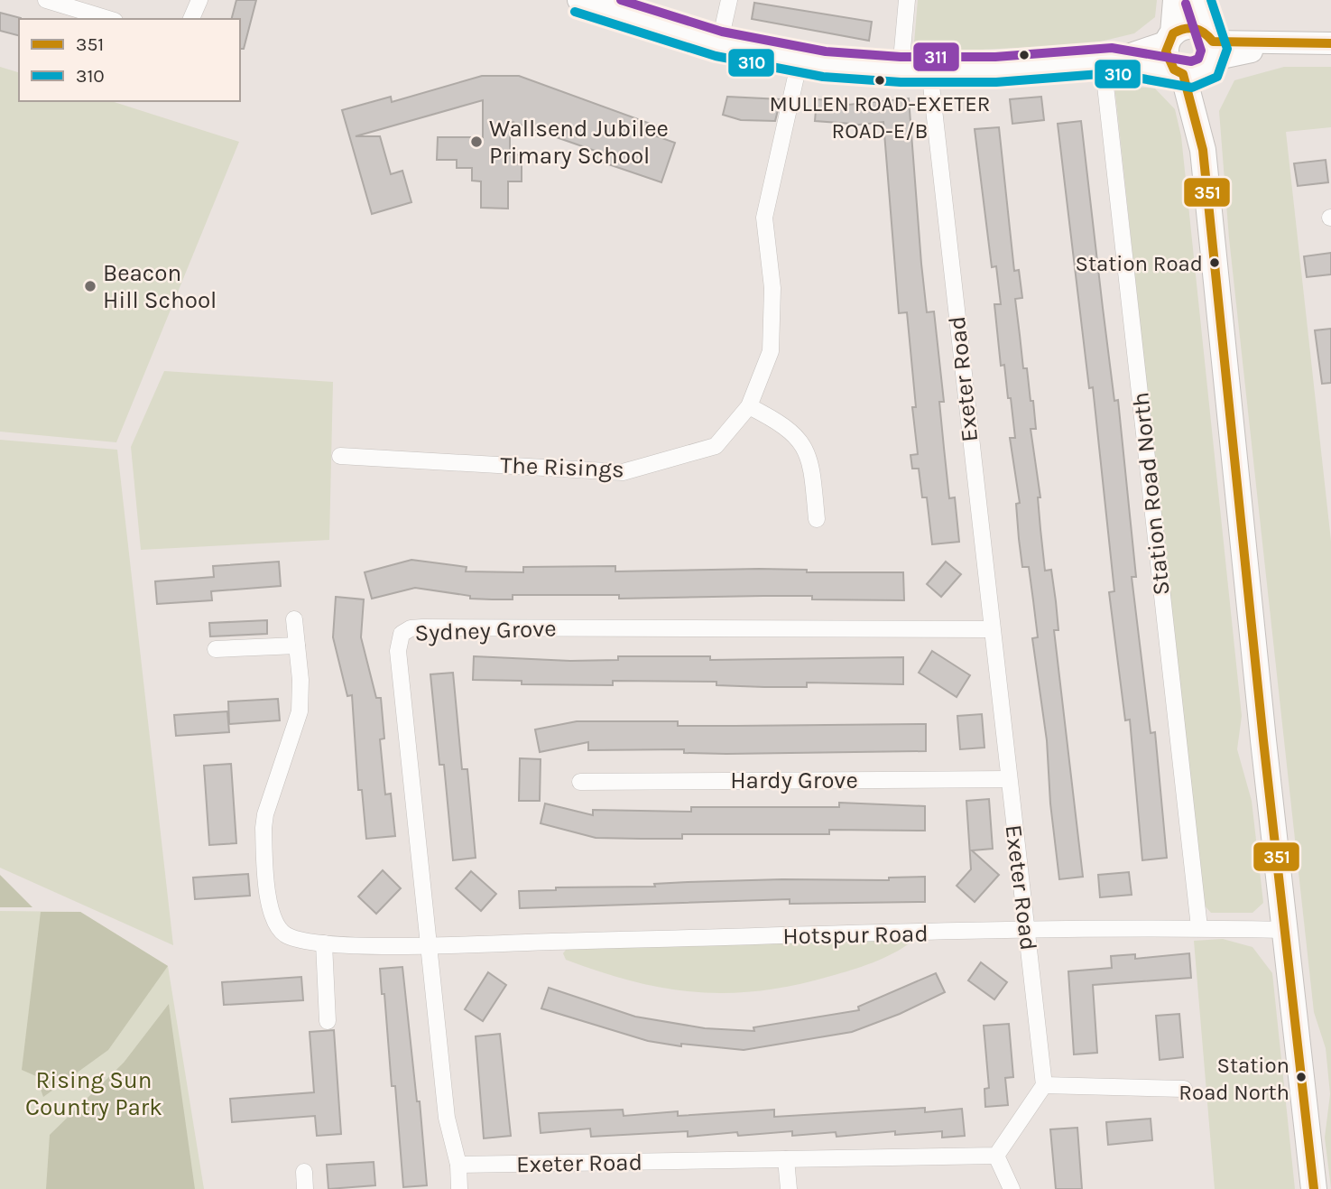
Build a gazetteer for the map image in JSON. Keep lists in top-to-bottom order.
{
  "streets": {
    "street": [
      "Exeter Road",
      "The Risings",
      "Station Road North",
      "Sydney Grove",
      "Hardy Grove",
      "Hotspur Road"
    ]
  },
  "crossings": [
    ["Exeter Road", "Sydney Grove"],
    ["Exeter Road", "Hardy Grove"],
    ["Exeter Road", "Hotspur Road"],
    ["Station Road North", "Hotspur Road"],
    ["Sydney Grove", "Hotspur Road"]
  ],
  "parks": ["Rising Sun Country Park"],
  "places": [
    "MULLEN ROAD-EXETER ROAD-E/B",
    "Wallsend Jubilee Primary School",
    "Station Road",
    "Beacon Hill School",
    "Station Road North"
  ],
  "lines": ["transit line 310", "transit line 311", "transit line 351"],
  "legend": ["351", "310"]
}
